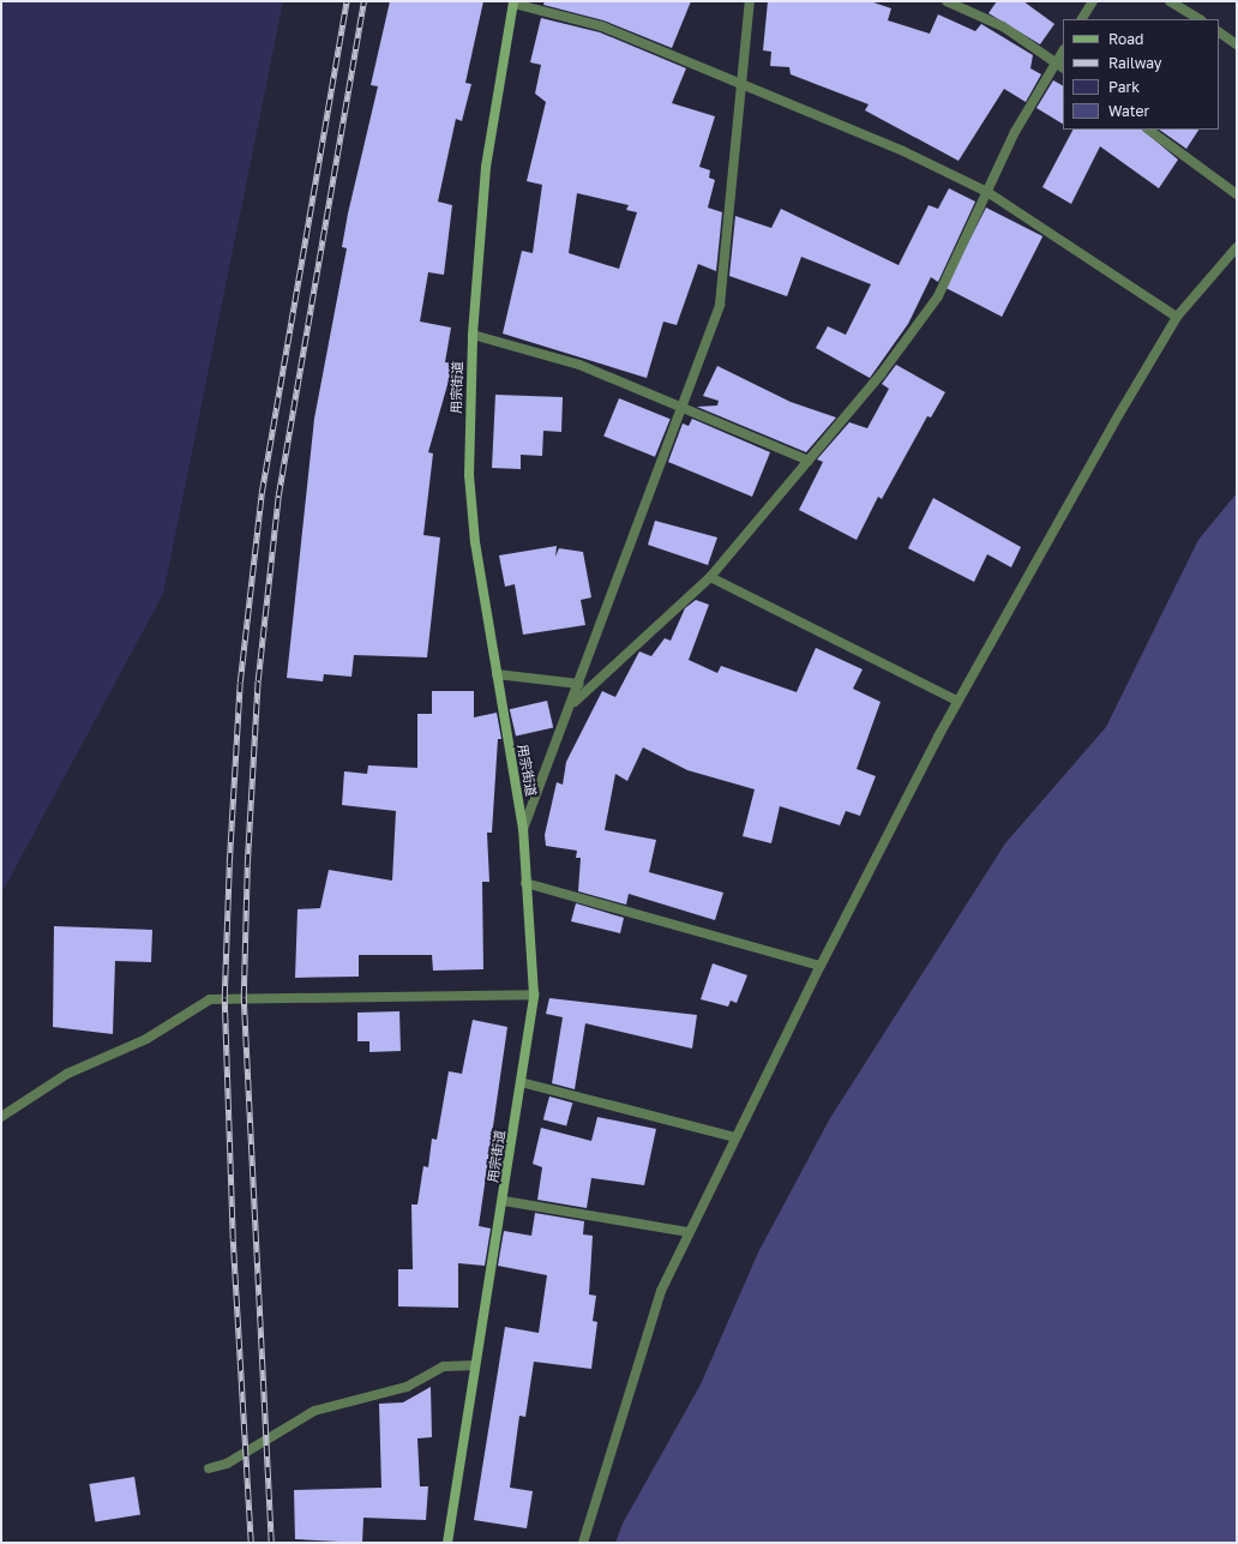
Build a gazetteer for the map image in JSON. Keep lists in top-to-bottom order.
{
  "streets": {
    "main road": ["用宗街道"]
  },
  "legend": [
    "Road",
    "Railway",
    "Park",
    "Water"
  ]
}
